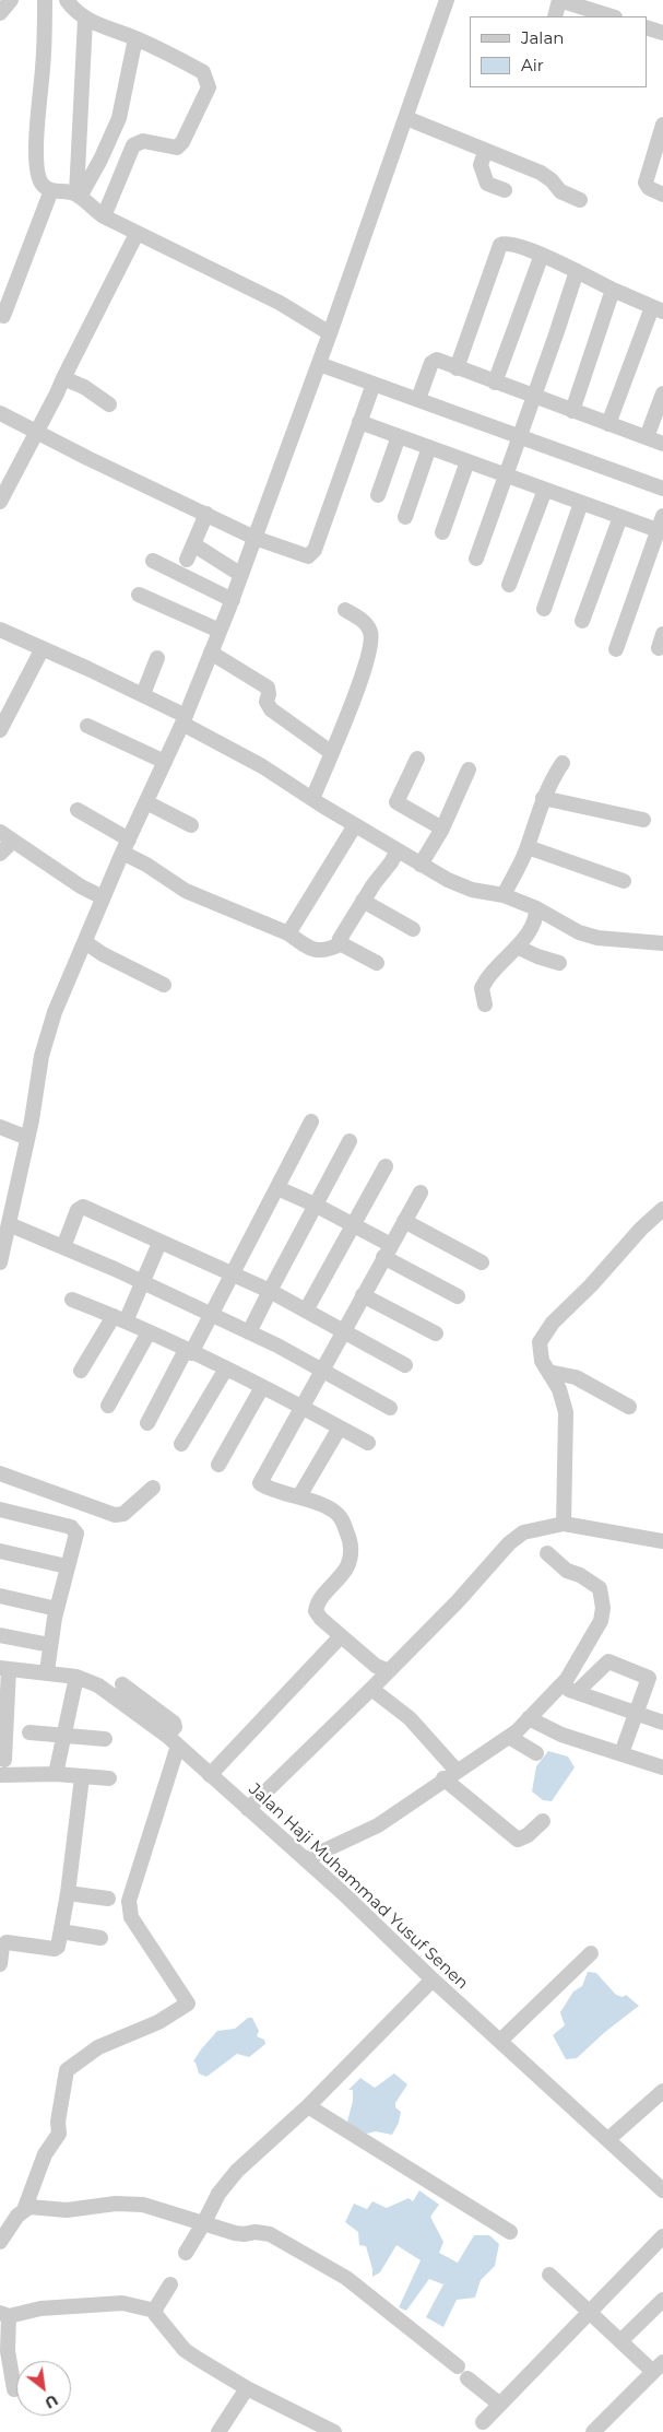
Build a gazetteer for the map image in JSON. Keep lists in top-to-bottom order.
{
  "streets": {
    "street": ["Jalan Haji Muhammad Yusuf Senen"]
  },
  "legend": ["Jalan", "Air"],
  "north": "bottom right"
}
